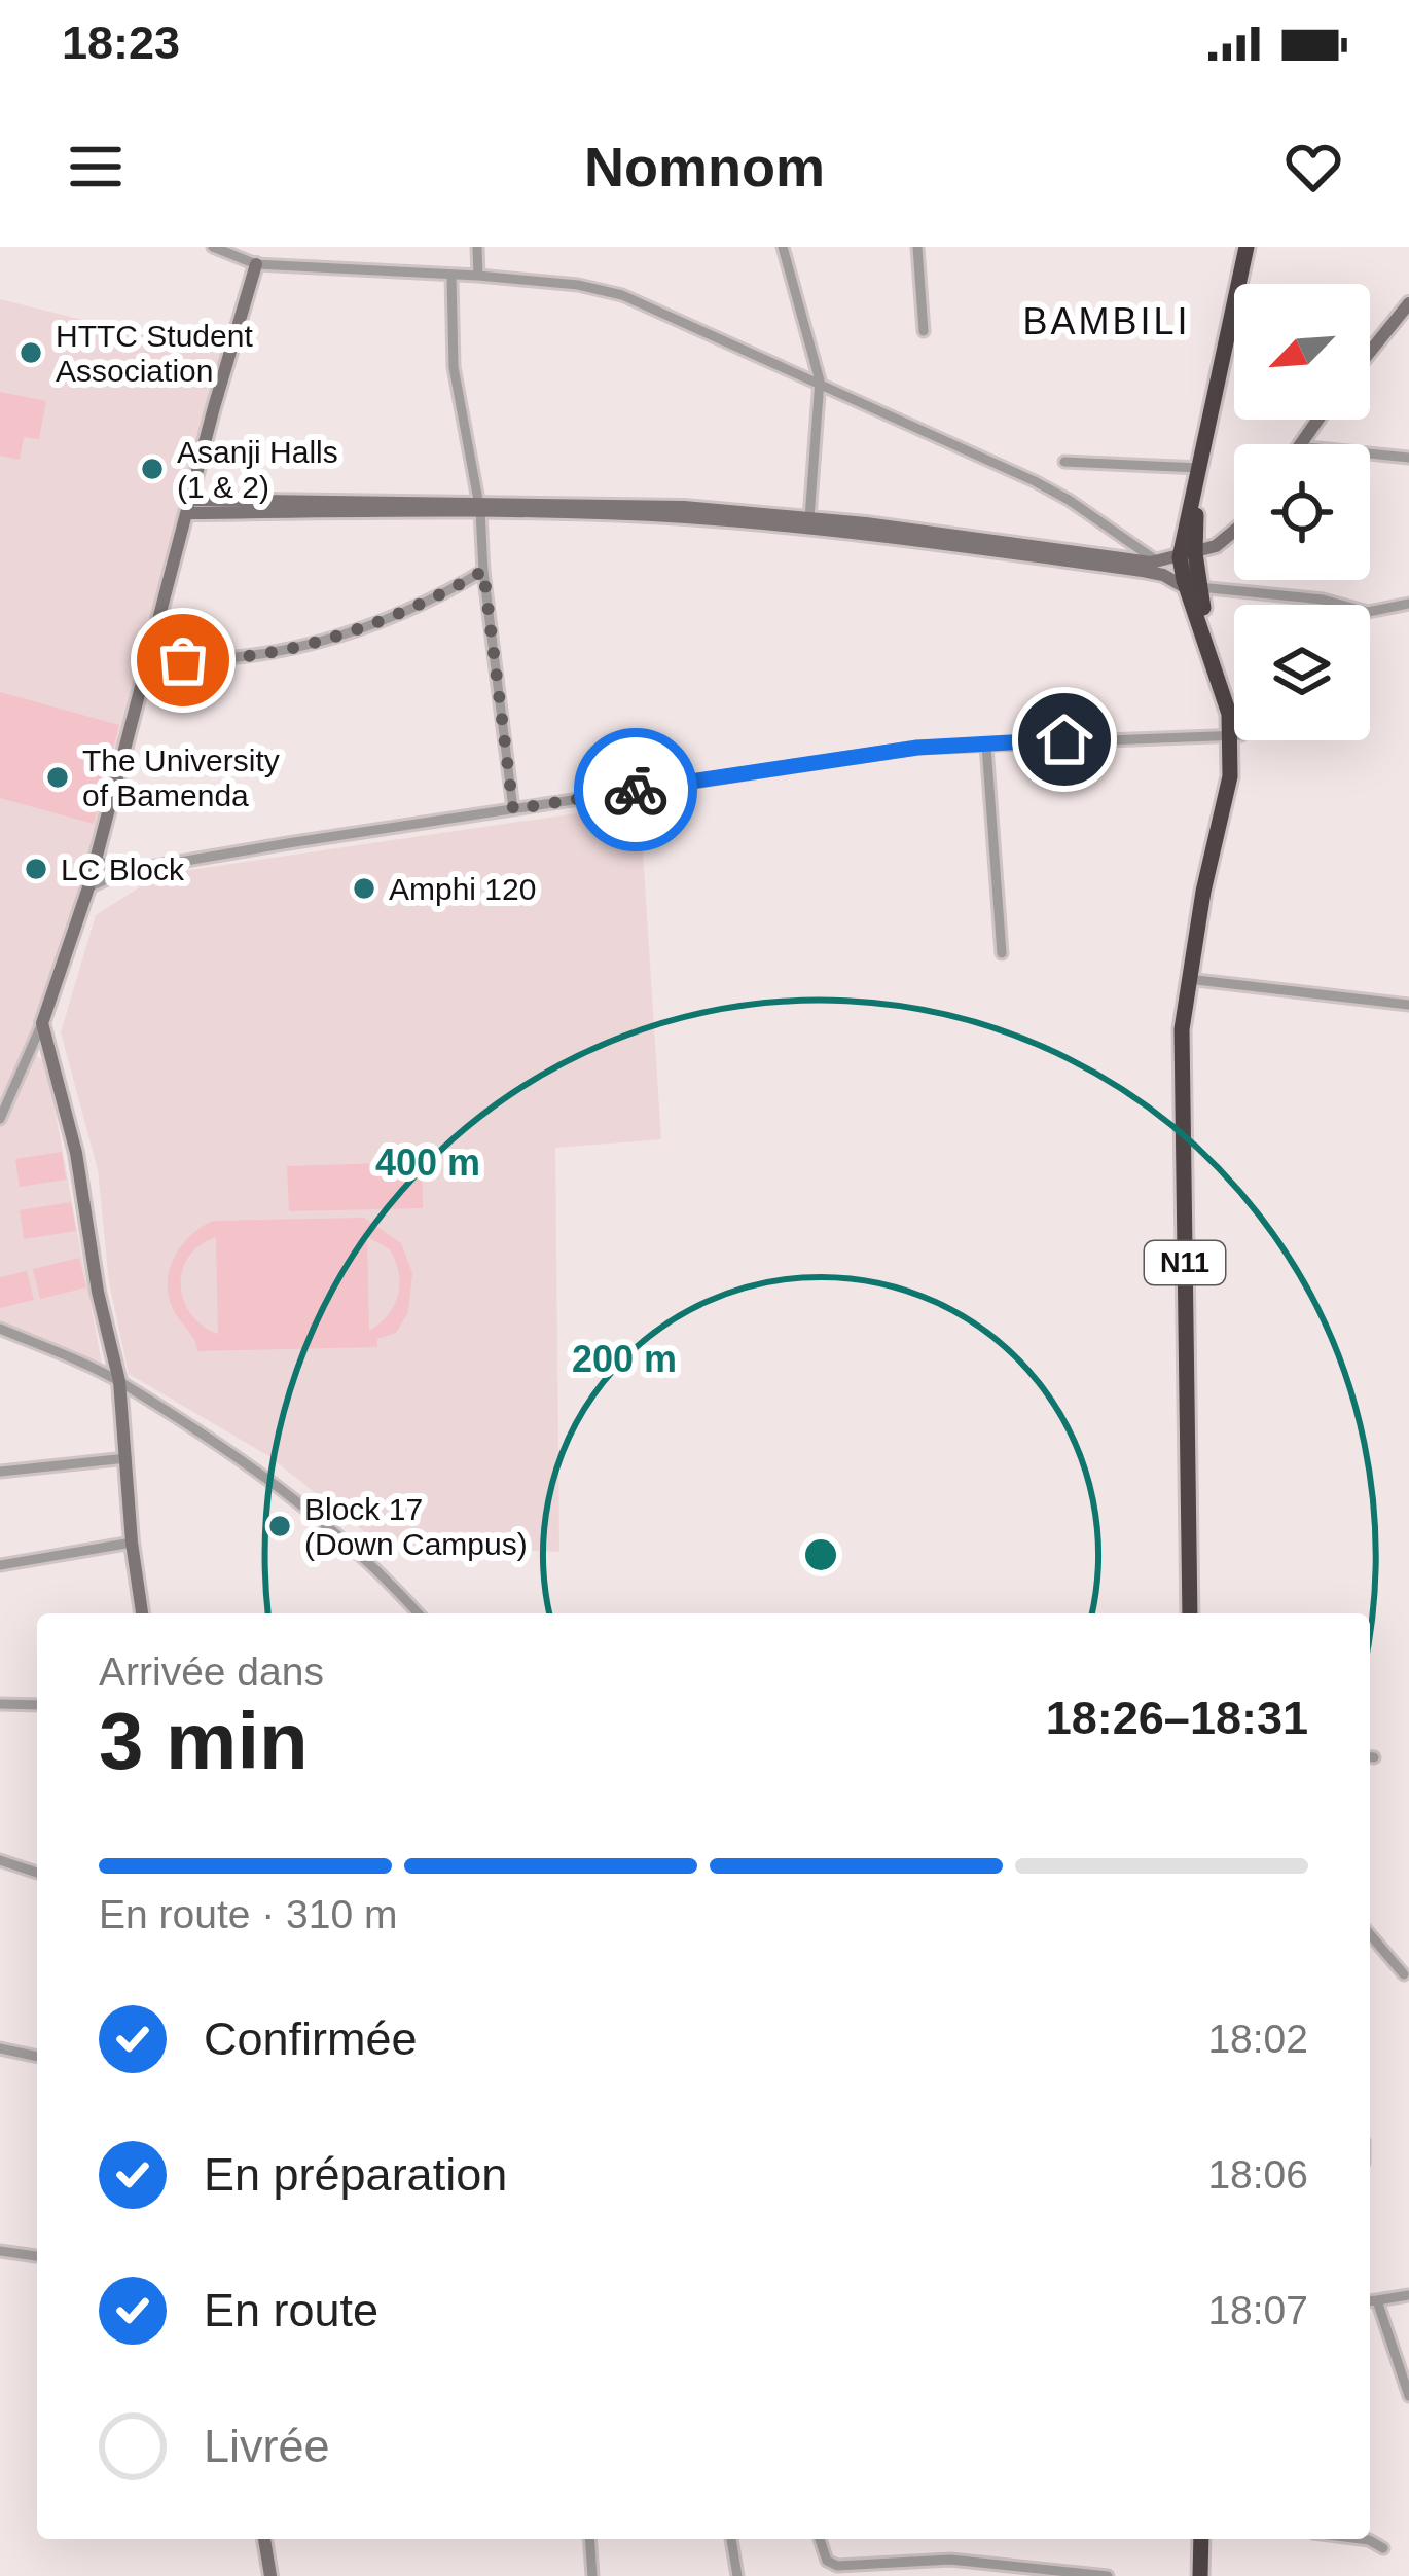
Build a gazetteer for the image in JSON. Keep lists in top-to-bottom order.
{
  "streets": {
    "highway": ["N11"]
  },
  "districts": ["BAMBILI"],
  "places": [
    "HTTC Student Association",
    "Asanji Halls (1 & 2)",
    "The University of Bamenda",
    "LC Block",
    "Amphi 120",
    "Block 17 (Down Campus)"
  ],
  "north": "bottom left",
  "page": {
    "status": "18:23",
    "header": "Nomnom",
    "heading": ["3 min", "Arrivée dans", "18:26–18:31"],
    "bar": "En route · 310 m",
    "list": [
      ["Confirmée", "18:02"],
      ["En préparation", "18:06"],
      ["En route", "18:07"],
      "Livrée"
    ]
  },
  "rings": ["400 m", "200 m"]
}
